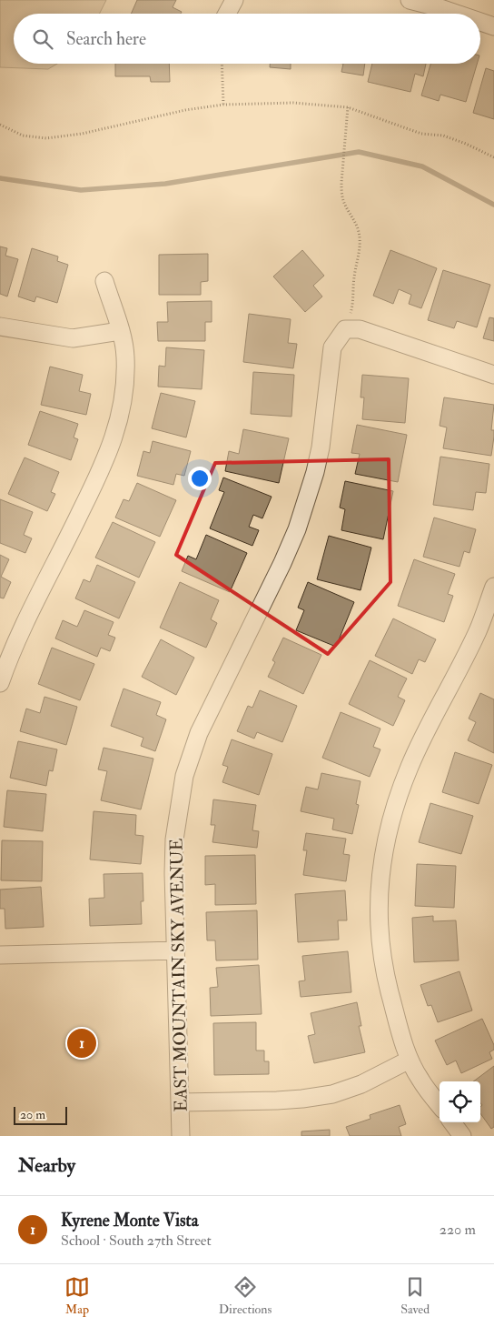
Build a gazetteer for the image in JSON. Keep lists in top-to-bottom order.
{
  "streets": {
    "street": ["EAST MOUNTAIN SKY AVENUE"]
  },
  "scale_bar": "20 m",
  "page": {
    "search": "Search here",
    "pins": "1",
    "scale": "20 m",
    "heading": "Nearby",
    "list": [
      {
        "mark": "1",
        "name": "Kyrene Monte Vista",
        "note": "School · South 27th Street",
        "value": "220 m"
      }
    ],
    "nav": ["Map", "Directions", "Saved"]
  }
}
